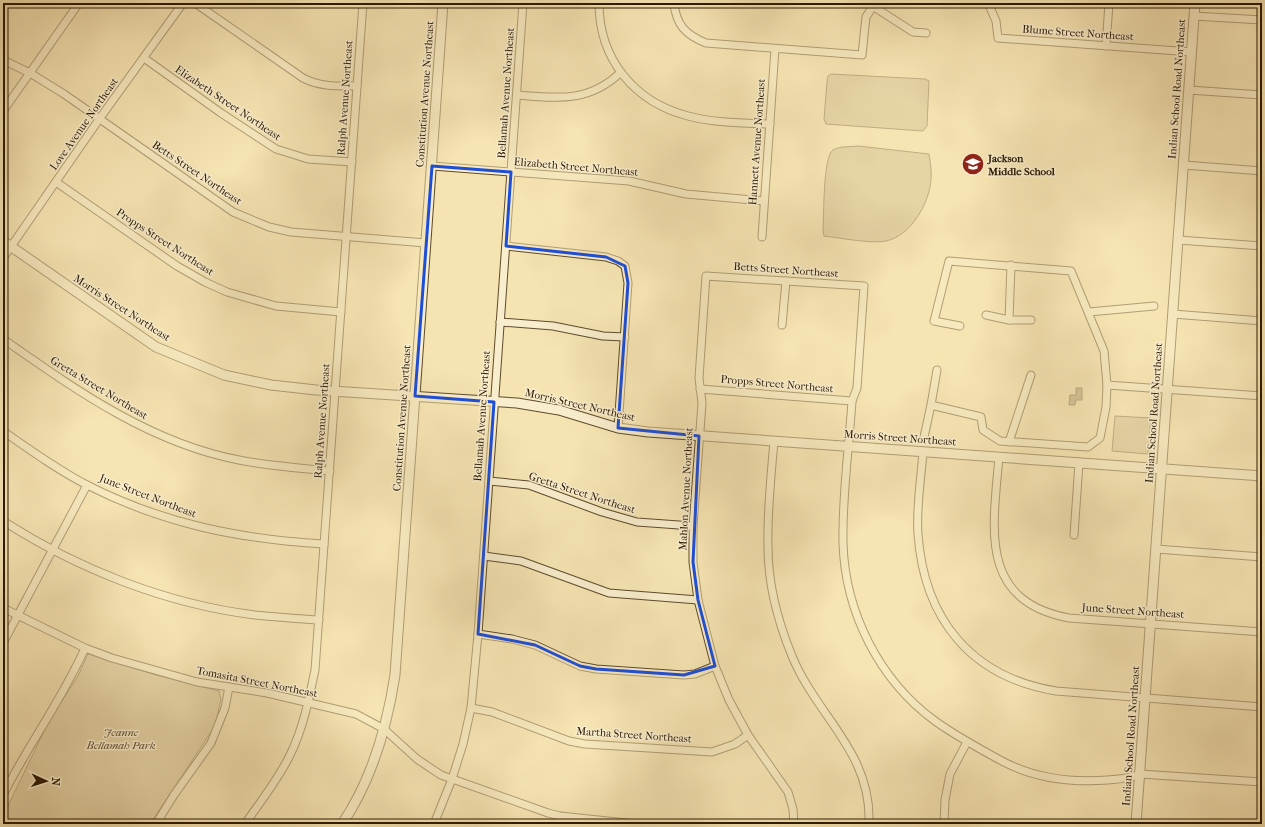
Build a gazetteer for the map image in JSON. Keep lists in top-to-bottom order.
{
  "streets": {
    "street": [
      "Blume Street Northeast",
      "Indian School Road Northeast",
      "Bellamah Avenue Northeast",
      "Constitution Avenue Northeast",
      "Ralph Avenue Northeast",
      "Elizabeth Street Northeast",
      "Love Avenue Northeast",
      "Hannett Avenue Northeast",
      "Betts Street Northeast",
      "Propps Street Northeast",
      "Morris Street Northeast",
      "Gretta Street Northeast",
      "Mahlon Avenue Northeast",
      "June Street Northeast",
      "Tomasita Street Northeast",
      "Martha Street Northeast"
    ]
  },
  "crossings": [
    ["Blume Street Northeast", "Indian School Road Northeast"],
    ["Indian School Road Northeast", "Morris Street Northeast"],
    ["Indian School Road Northeast", "June Street Northeast"],
    ["Bellamah Avenue Northeast", "Elizabeth Street Northeast"],
    ["Bellamah Avenue Northeast", "Morris Street Northeast"],
    ["Bellamah Avenue Northeast", "Gretta Street Northeast"],
    ["Bellamah Avenue Northeast", "Tomasita Street Northeast"],
    ["Bellamah Avenue Northeast", "Martha Street Northeast"],
    ["Constitution Avenue Northeast", "Elizabeth Street Northeast"],
    ["Constitution Avenue Northeast", "Betts Street Northeast"],
    ["Constitution Avenue Northeast", "Morris Street Northeast"],
    ["Constitution Avenue Northeast", "Tomasita Street Northeast"],
    ["Ralph Avenue Northeast", "Elizabeth Street Northeast"],
    ["Ralph Avenue Northeast", "Betts Street Northeast"],
    ["Ralph Avenue Northeast", "Propps Street Northeast"],
    ["Ralph Avenue Northeast", "Morris Street Northeast"],
    ["Ralph Avenue Northeast", "Gretta Street Northeast"],
    ["Ralph Avenue Northeast", "June Street Northeast"],
    ["Ralph Avenue Northeast", "Tomasita Street Northeast"],
    ["Elizabeth Street Northeast", "Love Avenue Northeast"],
    ["Elizabeth Street Northeast", "Hannett Avenue Northeast"],
    ["Love Avenue Northeast", "Betts Street Northeast"],
    ["Love Avenue Northeast", "Propps Street Northeast"],
    ["Love Avenue Northeast", "Morris Street Northeast"],
    ["Betts Street Northeast", "Propps Street Northeast"],
    ["Betts Street Northeast", "Mahlon Avenue Northeast"],
    ["Propps Street Northeast", "Mahlon Avenue Northeast"],
    ["Morris Street Northeast", "Mahlon Avenue Northeast"],
    ["Morris Street Northeast", "June Street Northeast"],
    ["Gretta Street Northeast", "Mahlon Avenue Northeast"],
    ["Mahlon Avenue Northeast", "Martha Street Northeast"]
  ],
  "parks": ["Jeanne Bellamah Park"],
  "places": {
    "school or university": ["Jackson Middle School"]
  },
  "north": "right"
}
